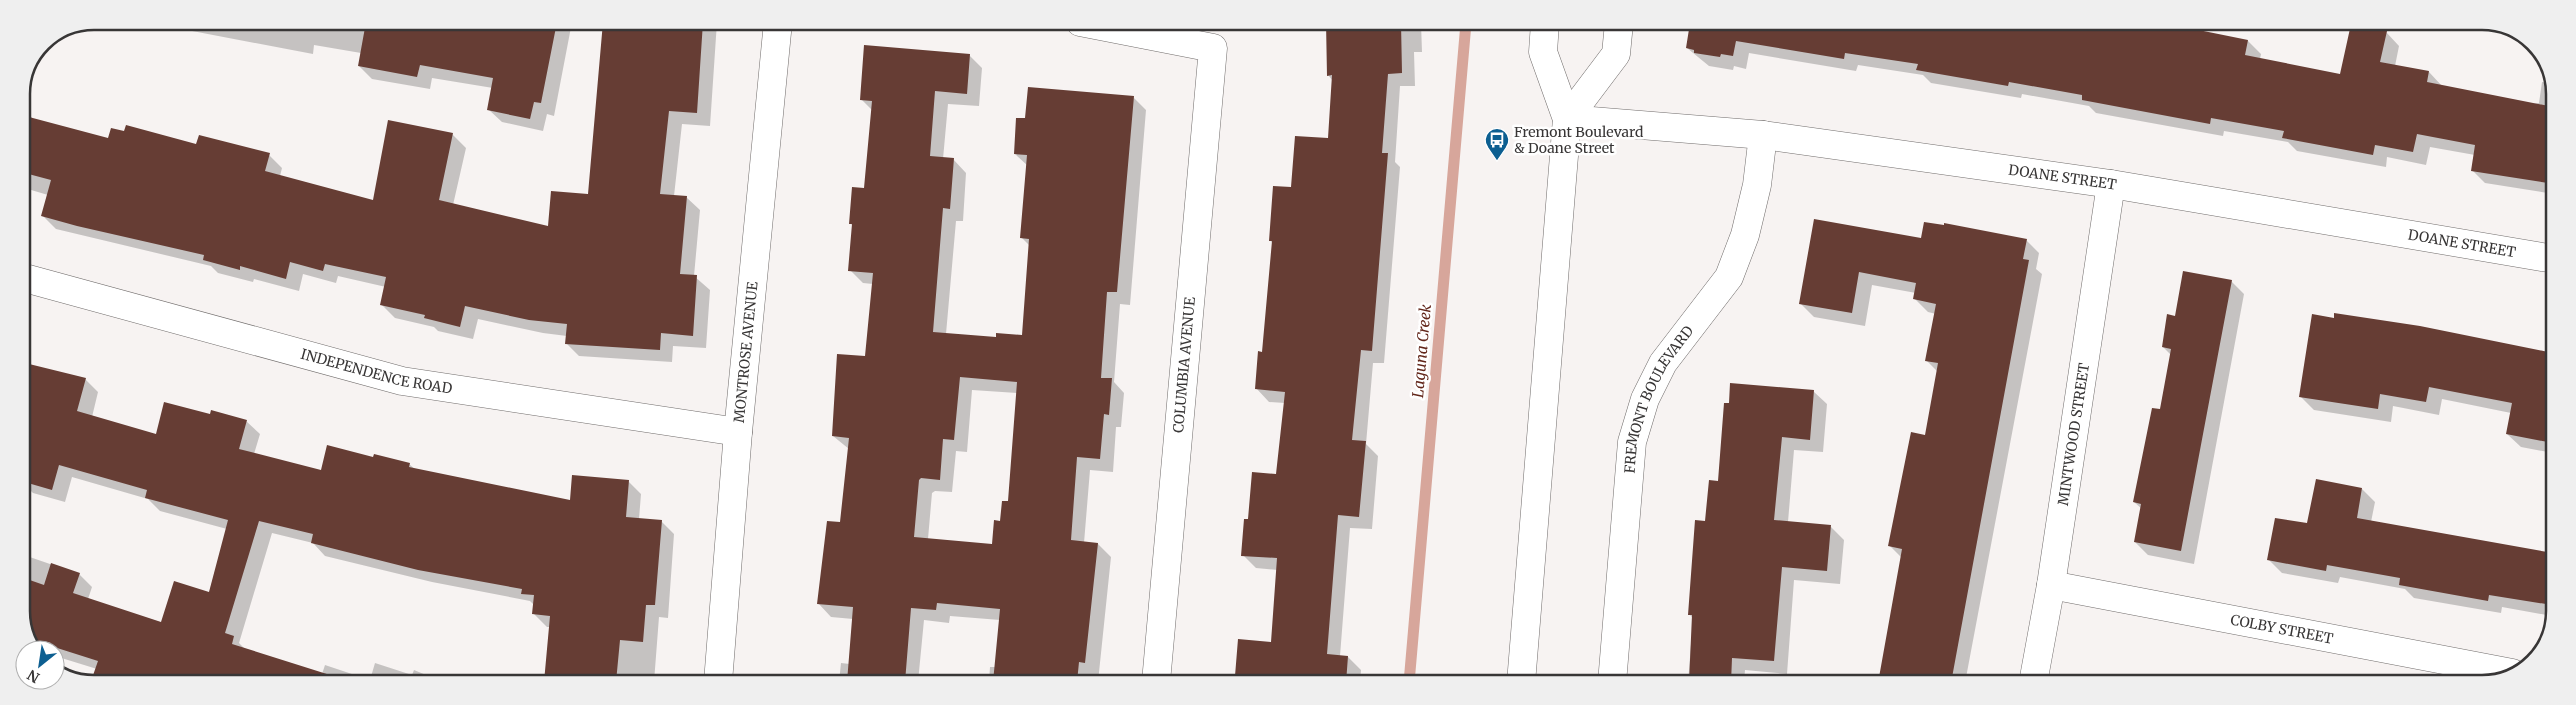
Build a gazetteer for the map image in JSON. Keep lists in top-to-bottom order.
{
  "streets": {
    "street": [
      "DOANE STREET",
      "MONTROSE AVENUE",
      "COLUMBIA AVENUE",
      "INDEPENDENCE ROAD",
      "FREMONT BOULEVARD",
      "MINTWOOD STREET",
      "COLBY STREET"
    ]
  },
  "crossings": [
    ["DOANE STREET", "FREMONT BOULEVARD"],
    ["DOANE STREET", "MINTWOOD STREET"],
    ["MONTROSE AVENUE", "INDEPENDENCE ROAD"],
    ["MINTWOOD STREET", "COLBY STREET"]
  ],
  "water": ["Laguna Creek"],
  "places": {
    "bus stop": ["Fremont Boulevard & Doane Street"]
  },
  "north": "bottom left"
}
